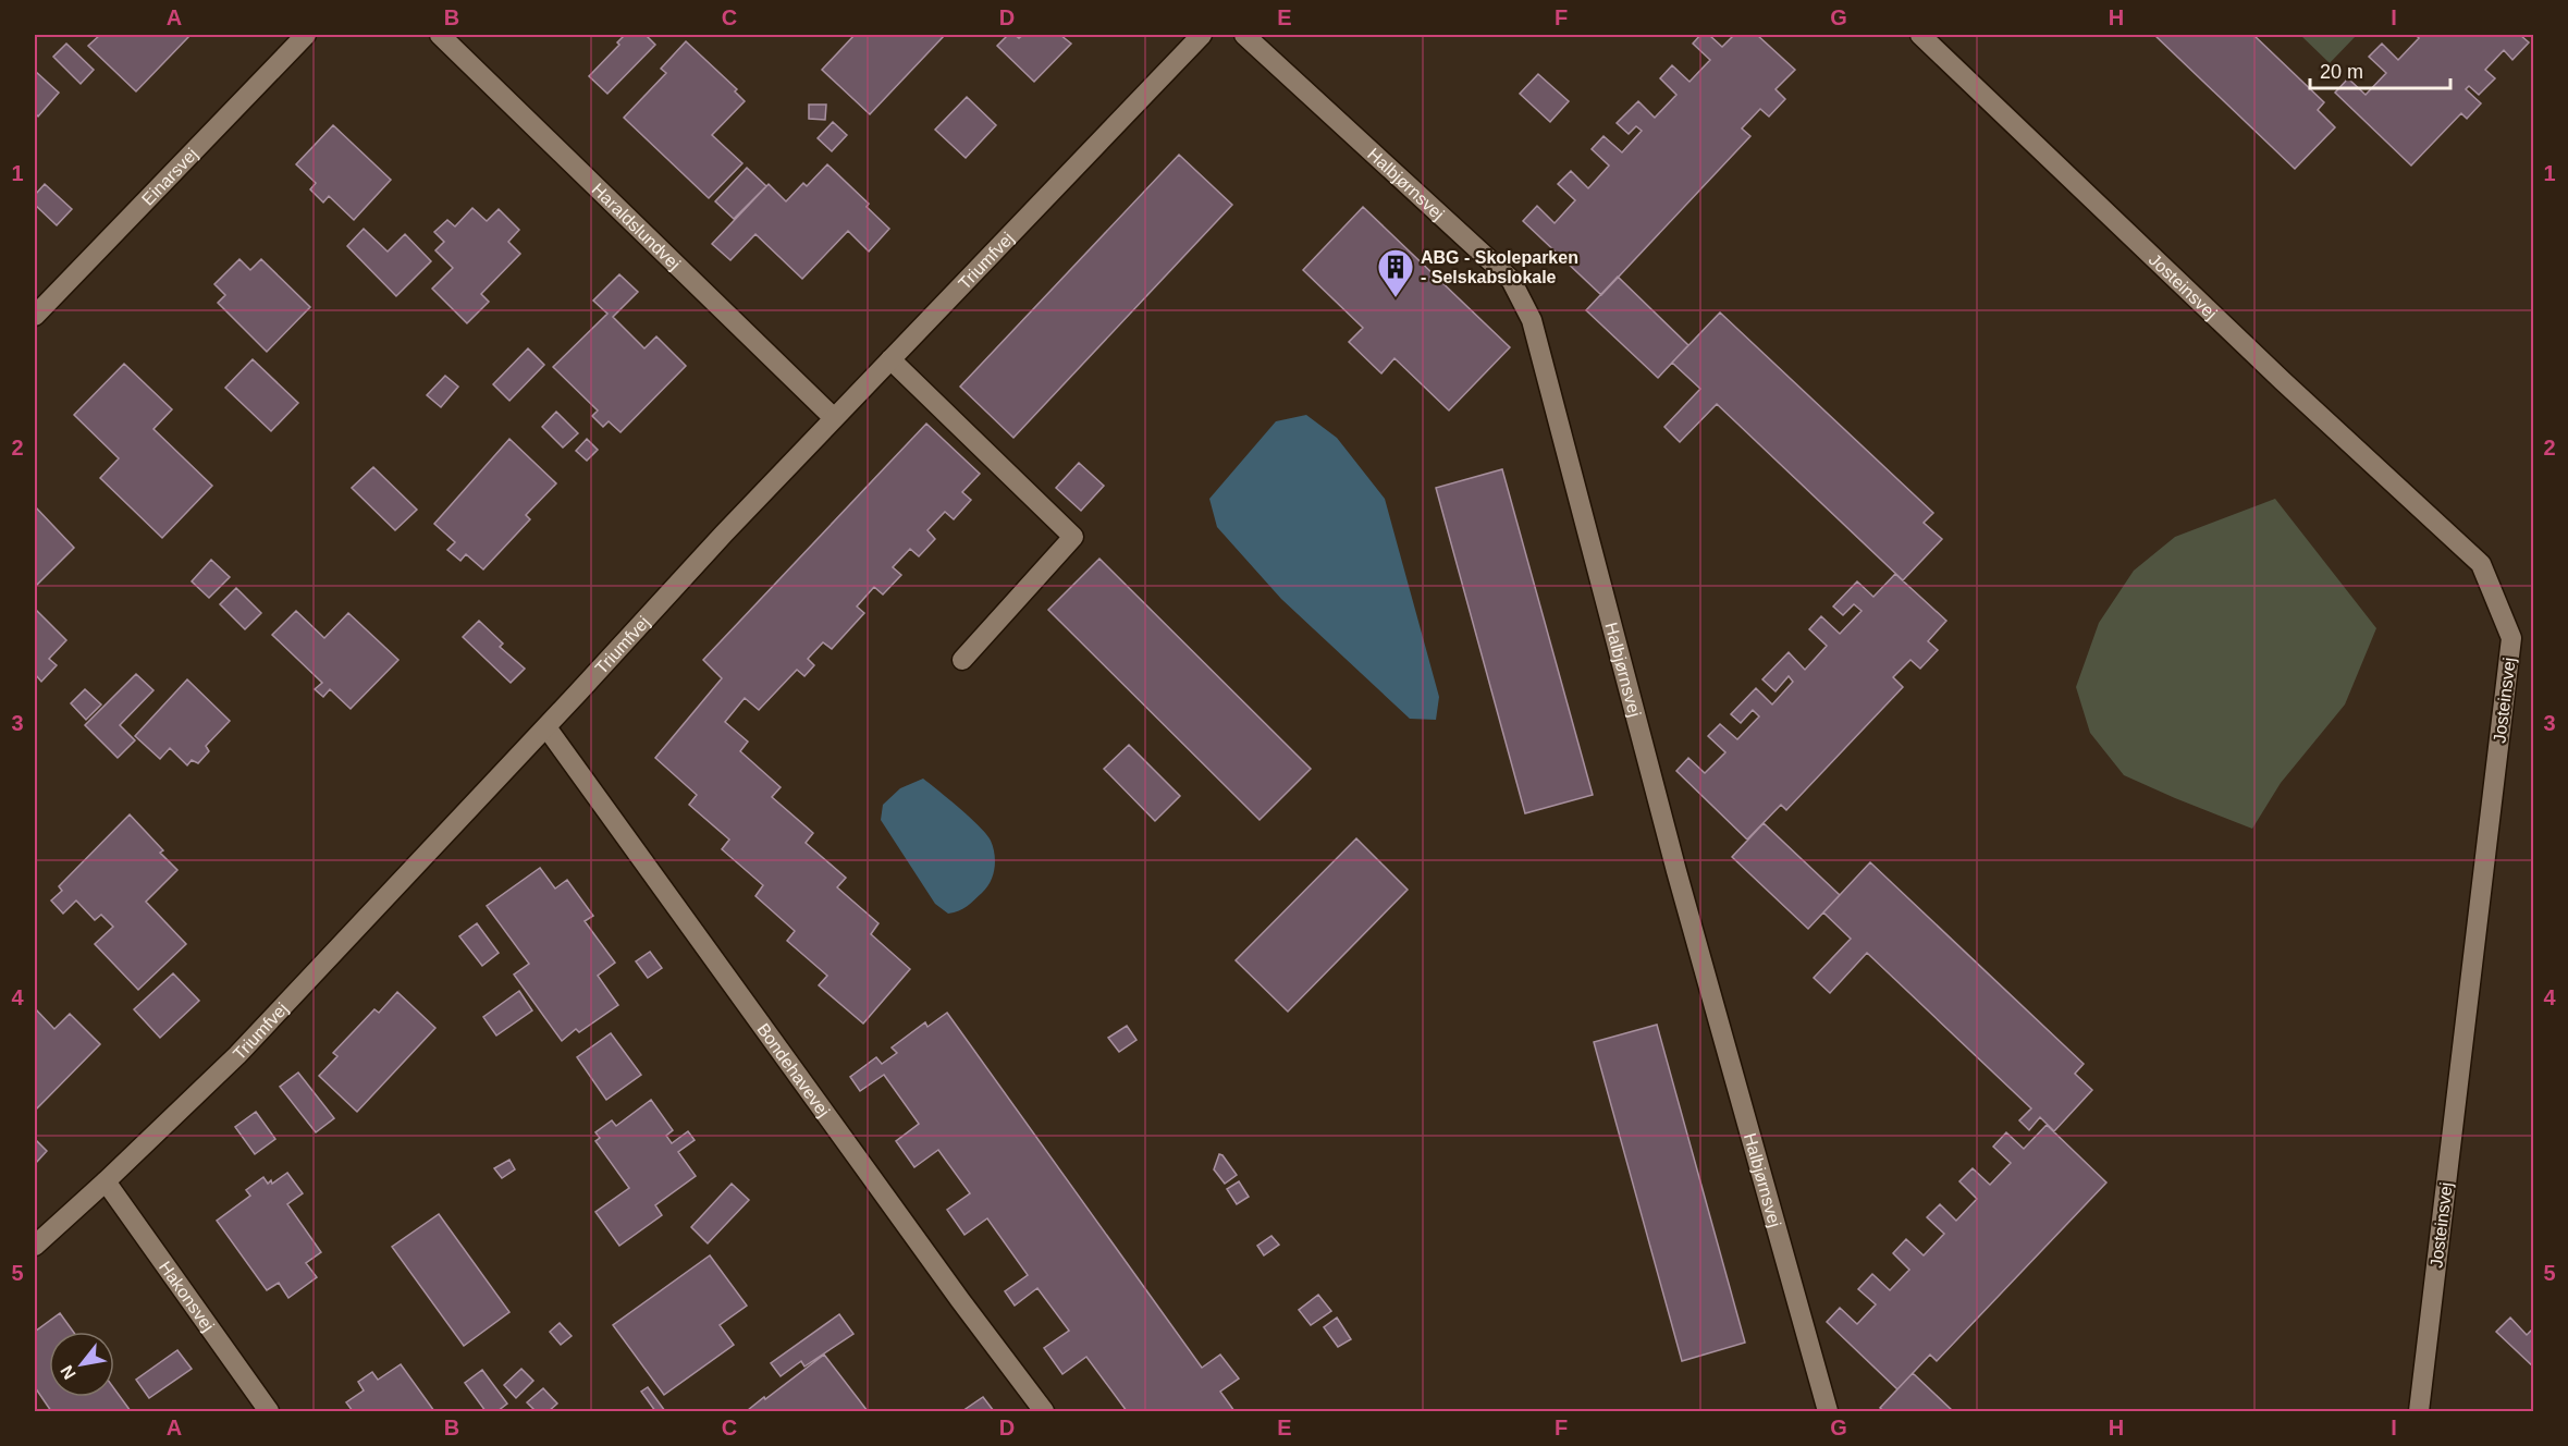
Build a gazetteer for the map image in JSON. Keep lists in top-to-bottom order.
{
  "streets": {
    "street": [
      "Einarsvej",
      "Halbjørnsvej",
      "Haraldslundvej",
      "Triumfvej",
      "Josteinsvej",
      "Bondehavevej",
      "Hakonsvej"
    ]
  },
  "crossings": [
    ["Haraldslundvej", "Triumfvej"],
    ["Triumfvej", "Bondehavevej"],
    ["Triumfvej", "Hakonsvej"]
  ],
  "places": {
    "building": ["ABG - Skoleparken - Selskabslokale"]
  },
  "scale_bar": "20 m",
  "north": "bottom left",
  "grid": {
    "columns": [
      "A",
      "B",
      "C",
      "D",
      "E",
      "F",
      "G",
      "H",
      "I"
    ],
    "rows": [
      "1",
      "2",
      "3",
      "4",
      "5"
    ]
  }
}
